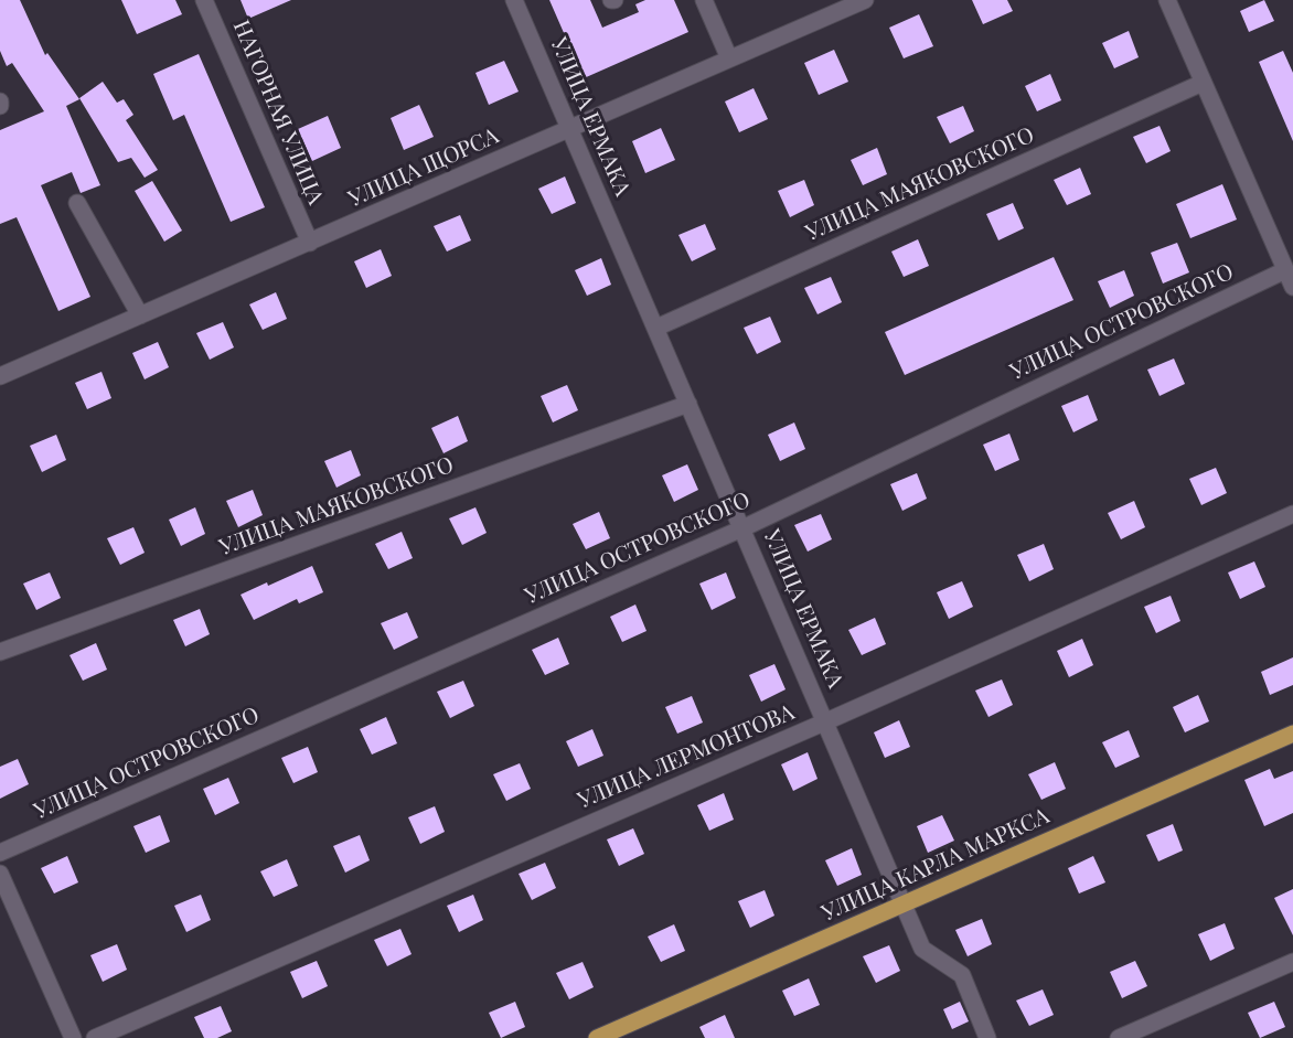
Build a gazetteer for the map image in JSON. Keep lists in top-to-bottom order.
{
  "streets": {
    "main road": ["УЛИЦА КАРЛА МАРКСА"],
    "street": [
      "НАГОРНАЯ УЛИЦА",
      "УЛИЦА ЕРМАКА",
      "УЛИЦА ЩОРСА",
      "УЛИЦА МАЯКОВСКОГО",
      "УЛИЦА ОСТРОВСКОГО",
      "УЛИЦА ЛЕРМОНТОВА"
    ]
  },
  "crossings": [
    ["НАГОРНАЯ УЛИЦА", "УЛИЦА ЩОРСА"],
    ["УЛИЦА ЕРМАКА", "УЛИЦА ЩОРСА"],
    ["УЛИЦА ЕРМАКА", "УЛИЦА МАЯКОВСКОГО"],
    ["УЛИЦА ЕРМАКА", "УЛИЦА ОСТРОВСКОГО"],
    ["УЛИЦА ЕРМАКА", "УЛИЦА ЛЕРМОНТОВА"],
    ["УЛИЦА ЕРМАКА", "УЛИЦА КАРЛА МАРКСА"]
  ]
}
